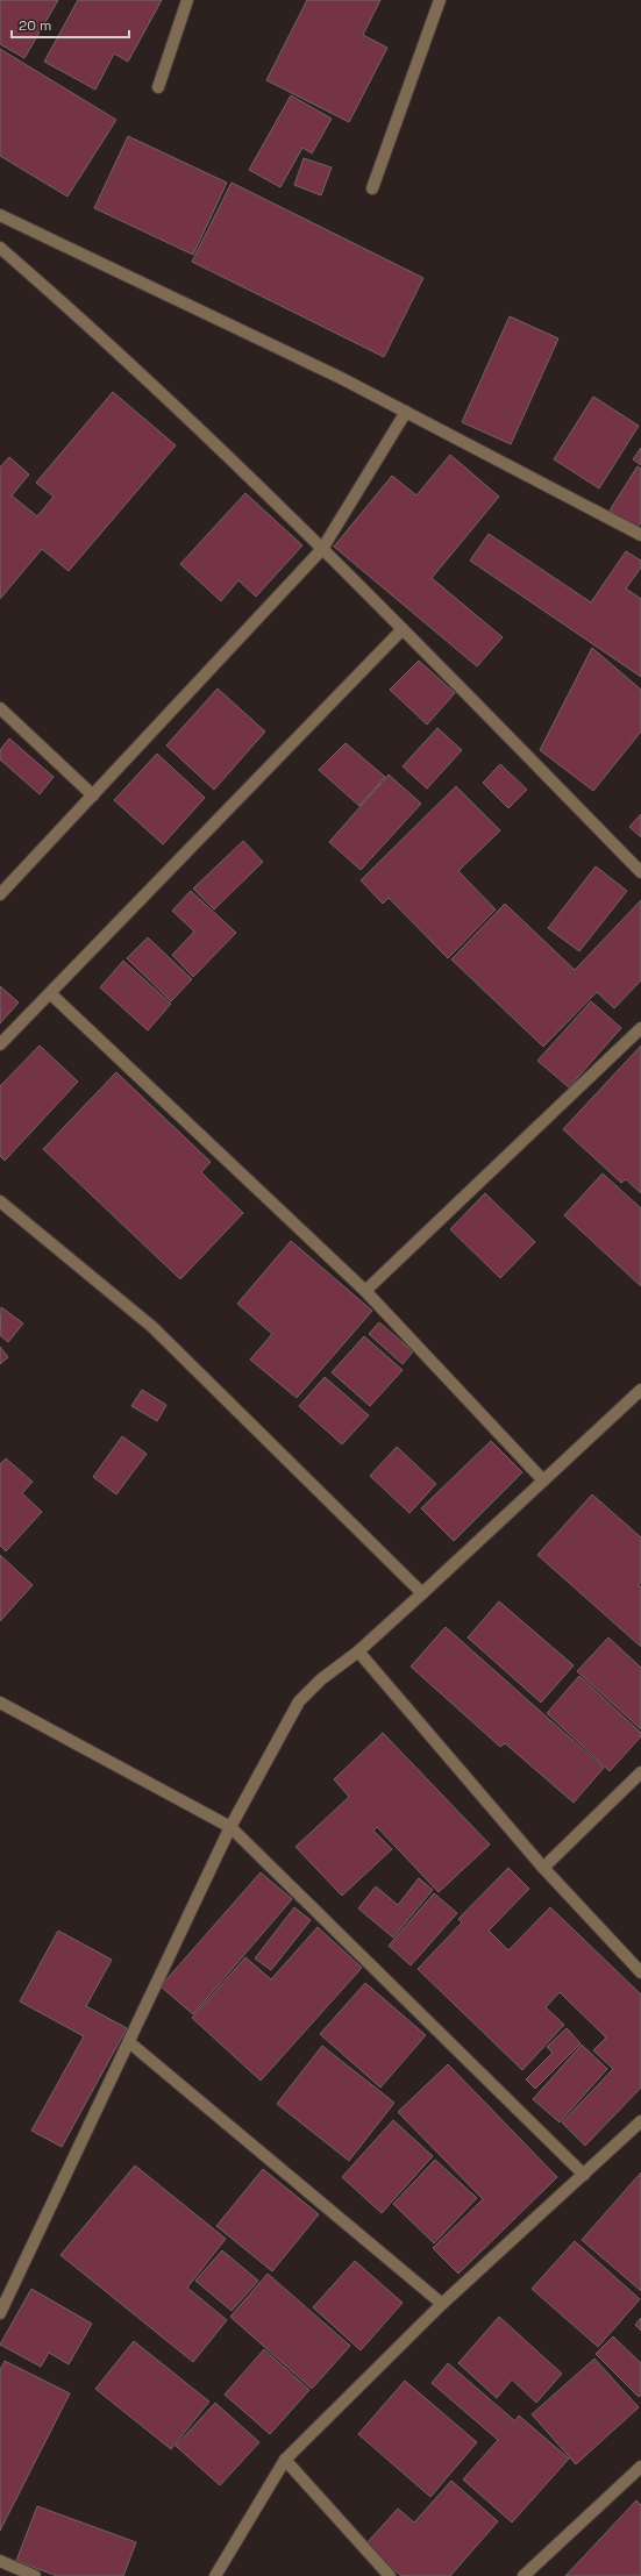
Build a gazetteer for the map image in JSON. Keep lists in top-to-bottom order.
{
  "scale_bar": "20 m"
}
